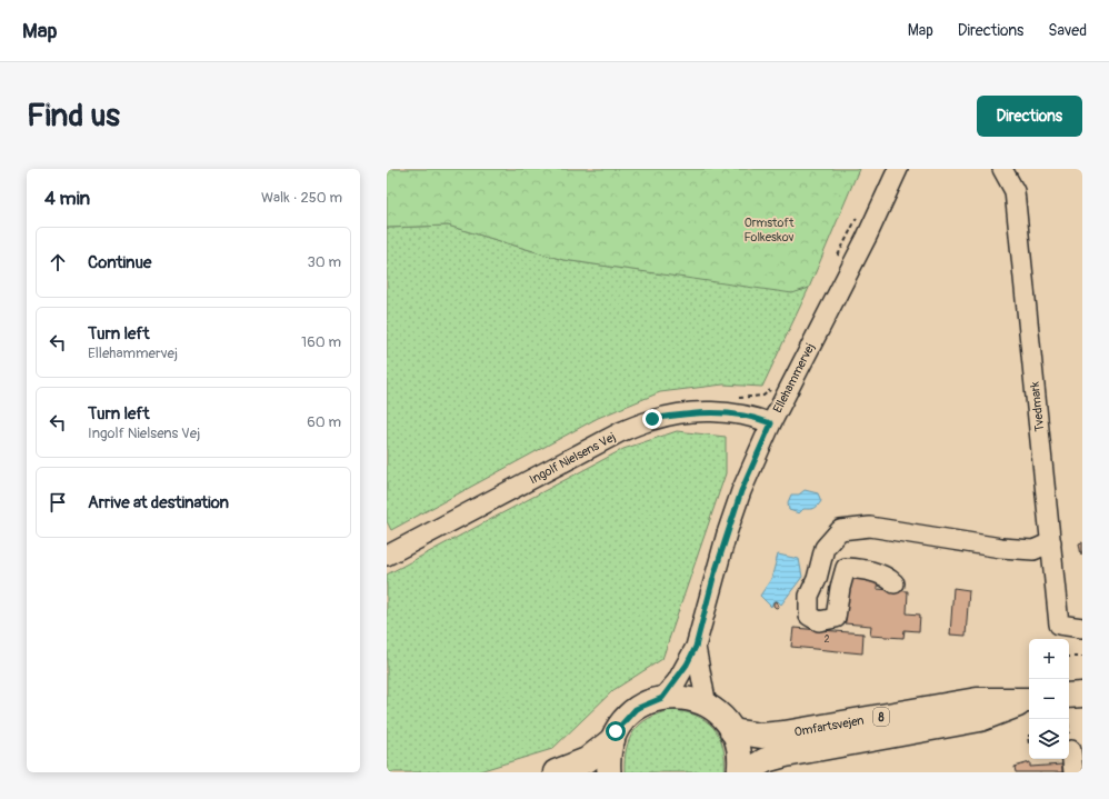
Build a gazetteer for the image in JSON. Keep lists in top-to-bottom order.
{
  "streets": {
    "highway": ["8", "Omfartsvejen"],
    "street": ["Ellehammervej", "Tvedmark", "Ingolf Nielsens Vej"]
  },
  "crossings": [
    ["Ellehammervej", "Ingolf Nielsens Vej"]
  ],
  "parks": ["Ormstoft Folkeskov"],
  "house_numbers": ["2"],
  "page": {
    "header": "Map",
    "nav": ["Map", "Directions", "Saved"],
    "buttons": "Directions",
    "title": "Find us",
    "heading": ["4 min", "Walk · 250 m"],
    "list": [
      ["Continue", "30 m"],
      ["Turn left", "Ellehammervej", "160 m"],
      ["Turn left", "Ingolf Nielsens Vej", "60 m"],
      "Arrive at destination"
    ],
    "map_buttons": ["+", "−"]
  }
}
